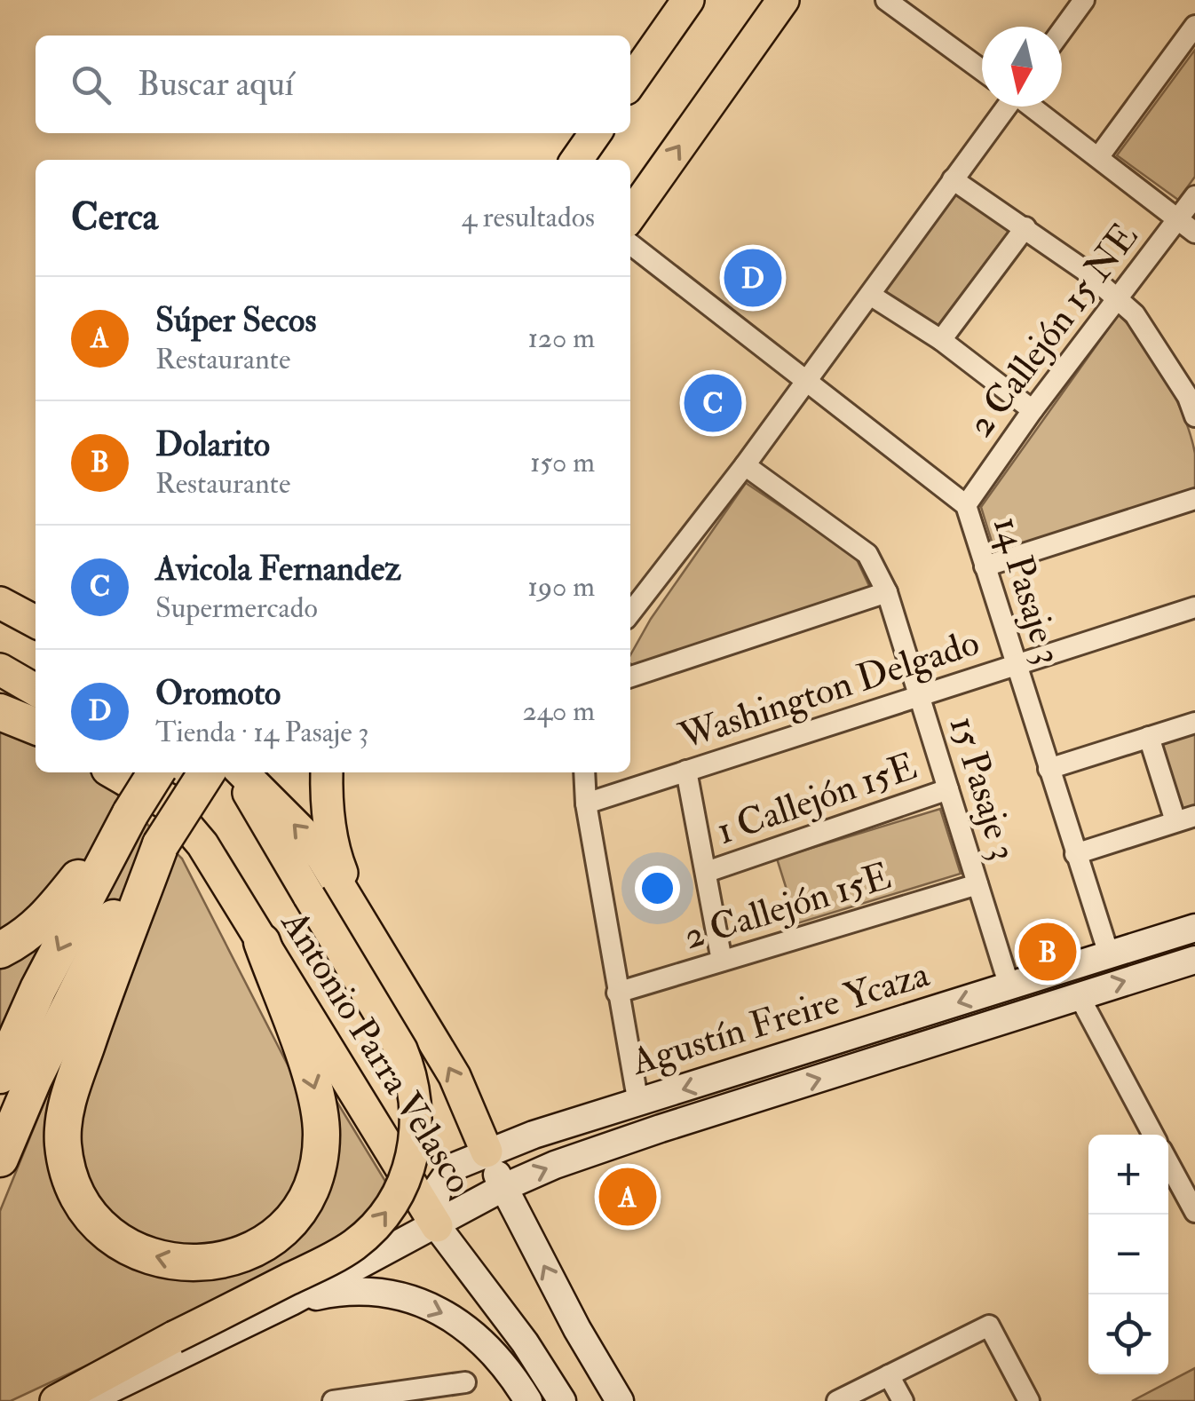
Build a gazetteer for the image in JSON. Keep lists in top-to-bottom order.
{
  "streets": {
    "main road": ["Agustín Freire Ycaza", "Antonio Parra Velasco"],
    "street": [
      "2 Callejón 15 NE",
      "14 Pasaje 3",
      "Washington Delgado",
      "15 Pasaje 3",
      "1 Callejón 15E",
      "2 Callejón 15E"
    ]
  },
  "crossings": [
    ["2 Callejón 15 NE", "14 Pasaje 3"],
    ["14 Pasaje 3", "Washington Delgado"],
    ["14 Pasaje 3", "Agustín Freire Ycaza"],
    ["Washington Delgado", "15 Pasaje 3"],
    ["15 Pasaje 3", "1 Callejón 15E"],
    ["15 Pasaje 3", "2 Callejón 15E"],
    ["15 Pasaje 3", "Agustín Freire Ycaza"],
    ["Agustín Freire Ycaza", "Antonio Parra Velasco"]
  ],
  "north": "bottom",
  "page": {
    "search": "Buscar aquí",
    "heading": ["Cerca", "4 resultados"],
    "pins": [
      "D",
      "C",
      "B",
      "A"
    ],
    "list": [
      {
        "mark": "A",
        "name": "Súper Secos",
        "note": "Restaurante",
        "value": "120 m"
      },
      {
        "mark": "B",
        "name": "Dolarito",
        "note": "Restaurante",
        "value": "150 m"
      },
      {
        "mark": "C",
        "name": "Avicola Fernandez",
        "note": "Supermercado",
        "value": "190 m"
      },
      {
        "mark": "D",
        "name": "Oromoto",
        "note": "Tienda · 14 Pasaje 3",
        "value": "240 m"
      }
    ],
    "map_buttons": ["+", "−"]
  }
}
